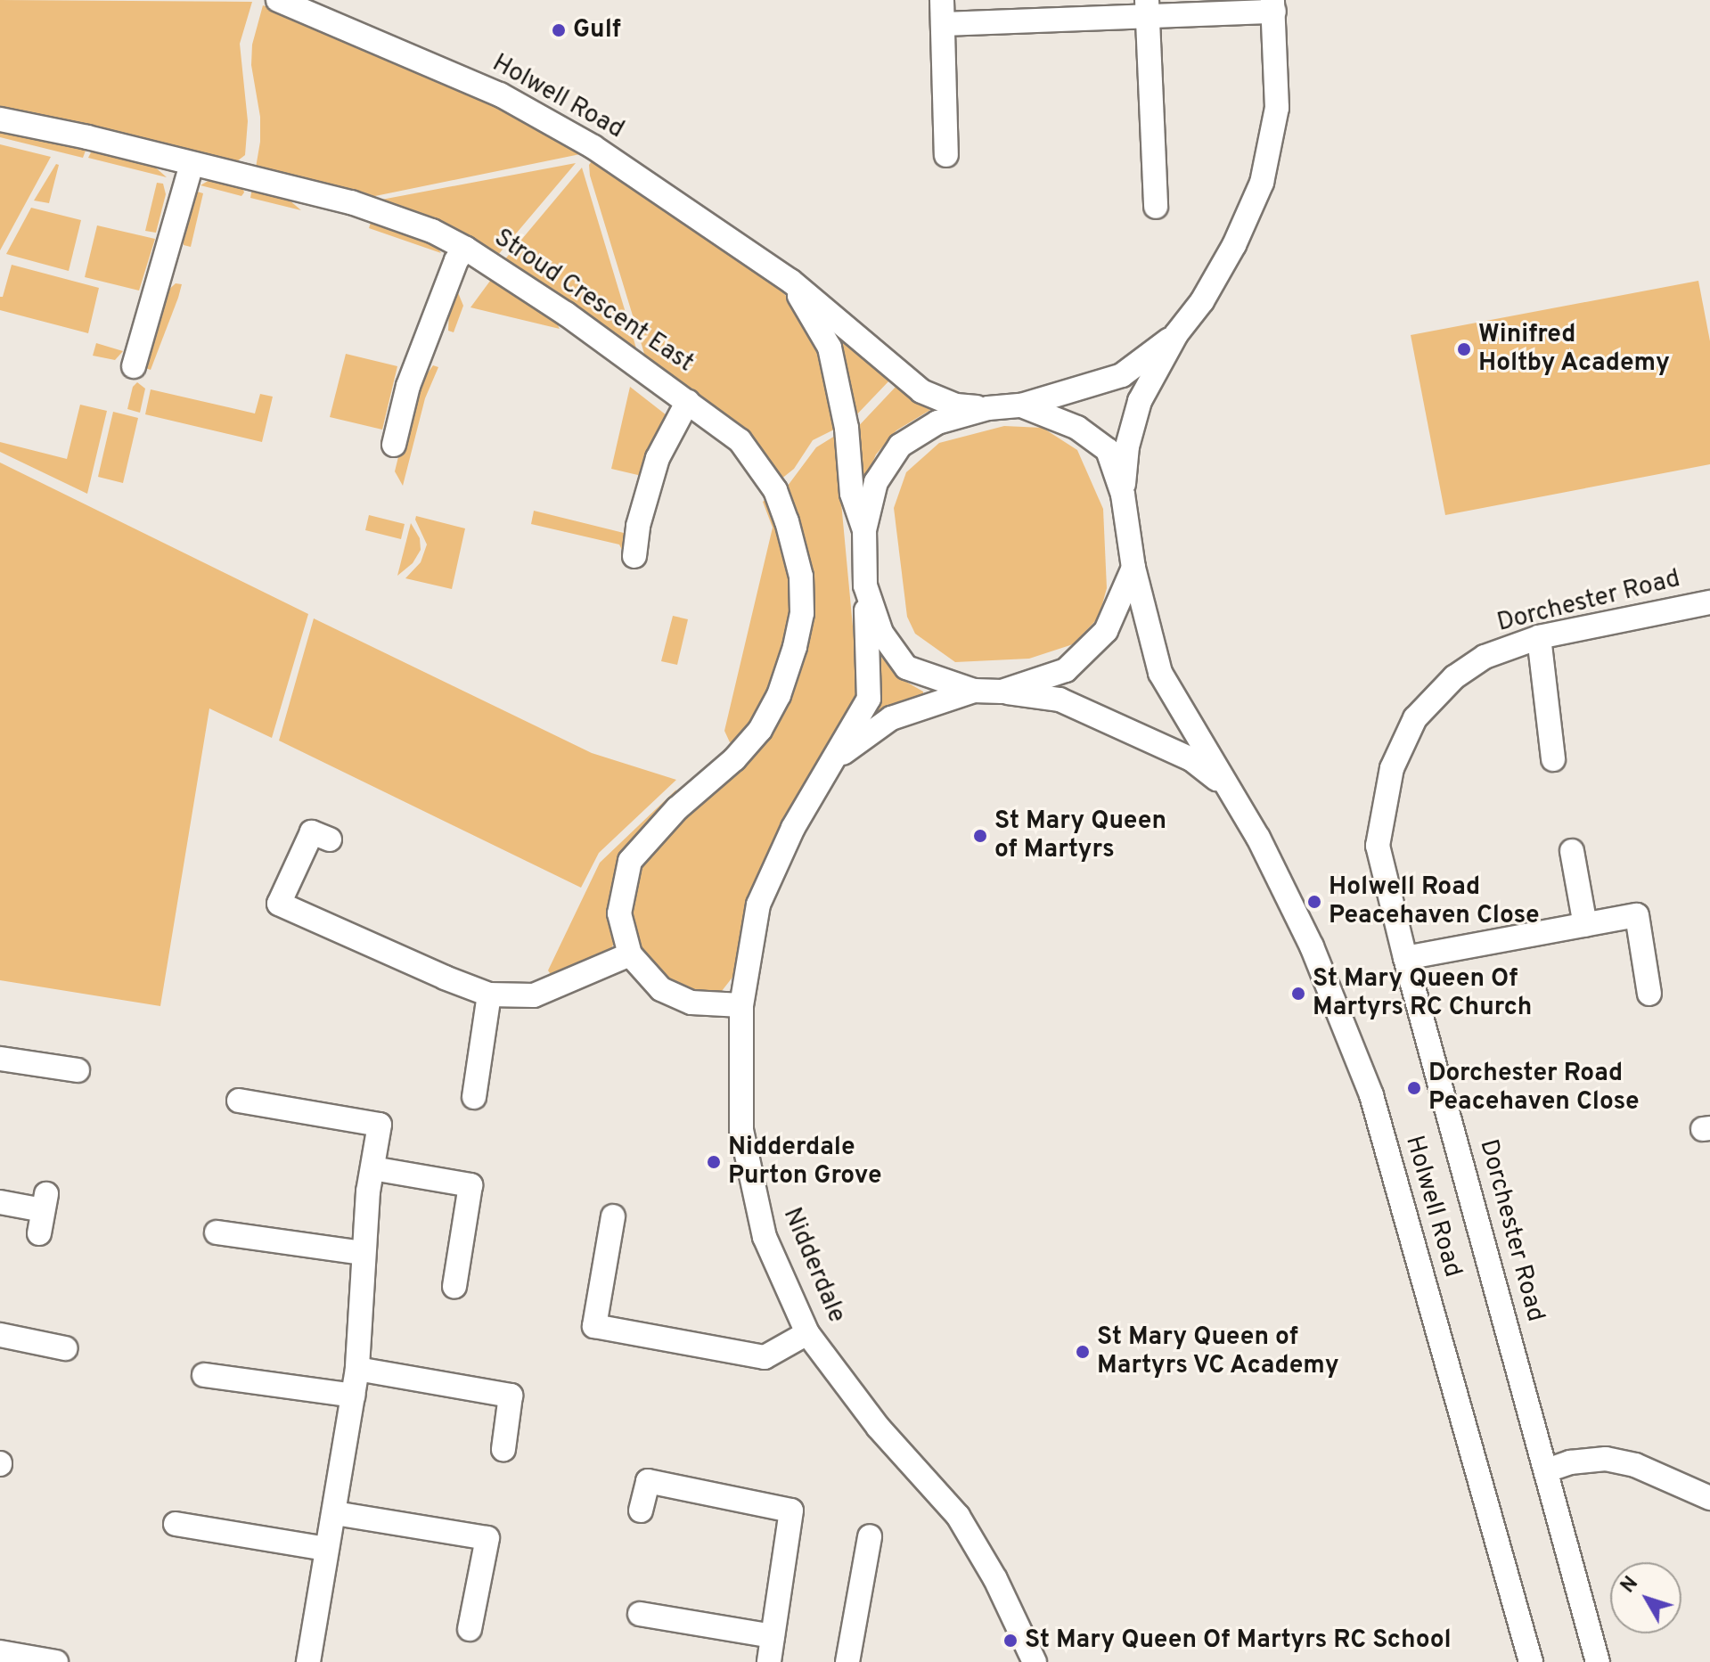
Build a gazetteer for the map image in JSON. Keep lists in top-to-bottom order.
{
  "streets": {
    "street": [
      "Holwell Road",
      "Stroud Crescent East",
      "Dorchester Road",
      "Nidderdale"
    ]
  },
  "crossings": [
    ["Holwell Road", "Nidderdale"],
    ["Stroud Crescent East", "Nidderdale"]
  ],
  "places": [
    "Gulf",
    "Winifred Holtby Academy",
    "St Mary Queen of Martyrs",
    "Holwell Road Peacehaven Close",
    "St Mary Queen Of Martyrs RC Church",
    "Dorchester Road Peacehaven Close",
    "Nidderdale Purton Grove",
    "St Mary Queen of Martyrs VC Academy",
    "St Mary Queen Of Martyrs RC School"
  ],
  "north": "top left"
}
